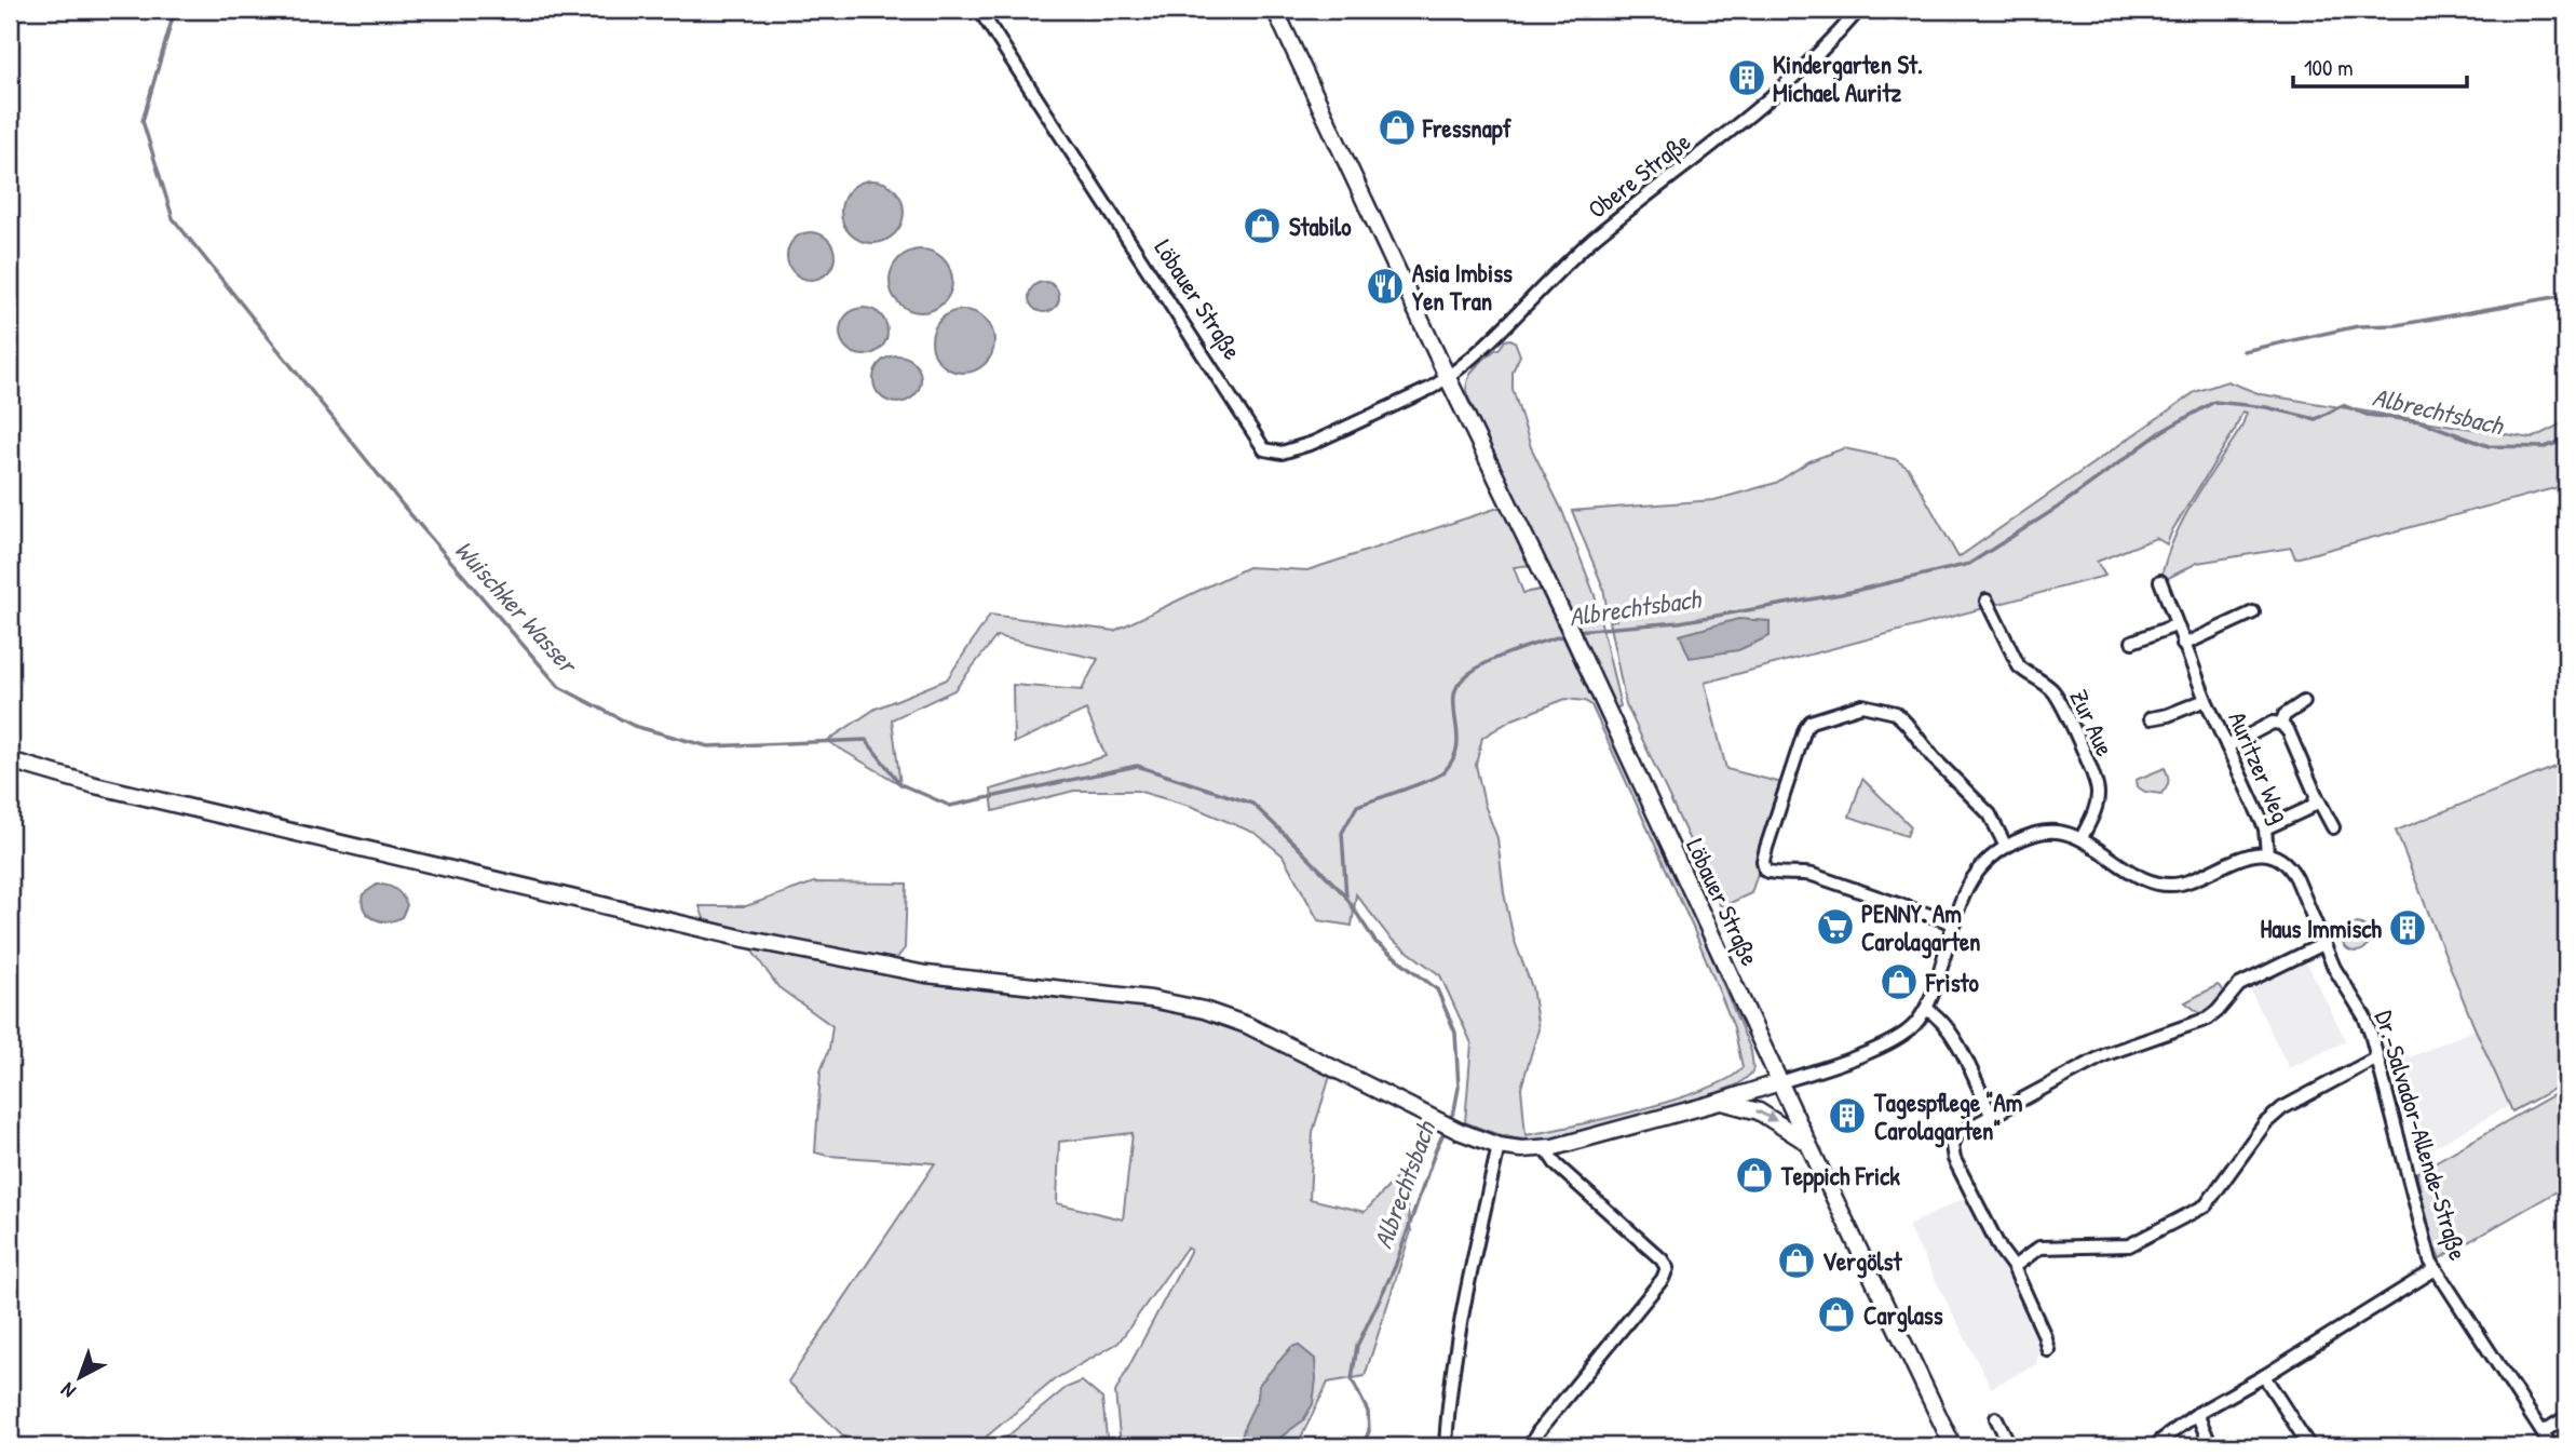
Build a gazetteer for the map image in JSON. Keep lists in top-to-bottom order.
{
  "streets": {
    "main road": ["Löbauer Straße"],
    "street": [
      "Obere Straße",
      "Zur Aue",
      "Auritzer Weg",
      "Dr.-Salvador-Allende-Straße"
    ]
  },
  "crossings": [
    ["Obere Straße", "Löbauer Straße"],
    ["Auritzer Weg", "Dr.-Salvador-Allende-Straße"]
  ],
  "water": ["Albrechtsbach", "Wuischker Wasser"],
  "places": {
    "building": ["Kindergarten St. Michael Auritz", "Haus Immisch", "Tagespflege \"Am Carolagarten\""],
    "shop": [
      "Fressnapf",
      "Stabilo",
      "Fristo",
      "Teppich Frick",
      "Vergölst",
      "Carglass"
    ],
    "restaurant": ["Asia Imbiss Yen Tran"],
    "supermarket": ["PENNY. Am Carolagarten"]
  },
  "scale_bar": "100 m",
  "north": "bottom left"
}
